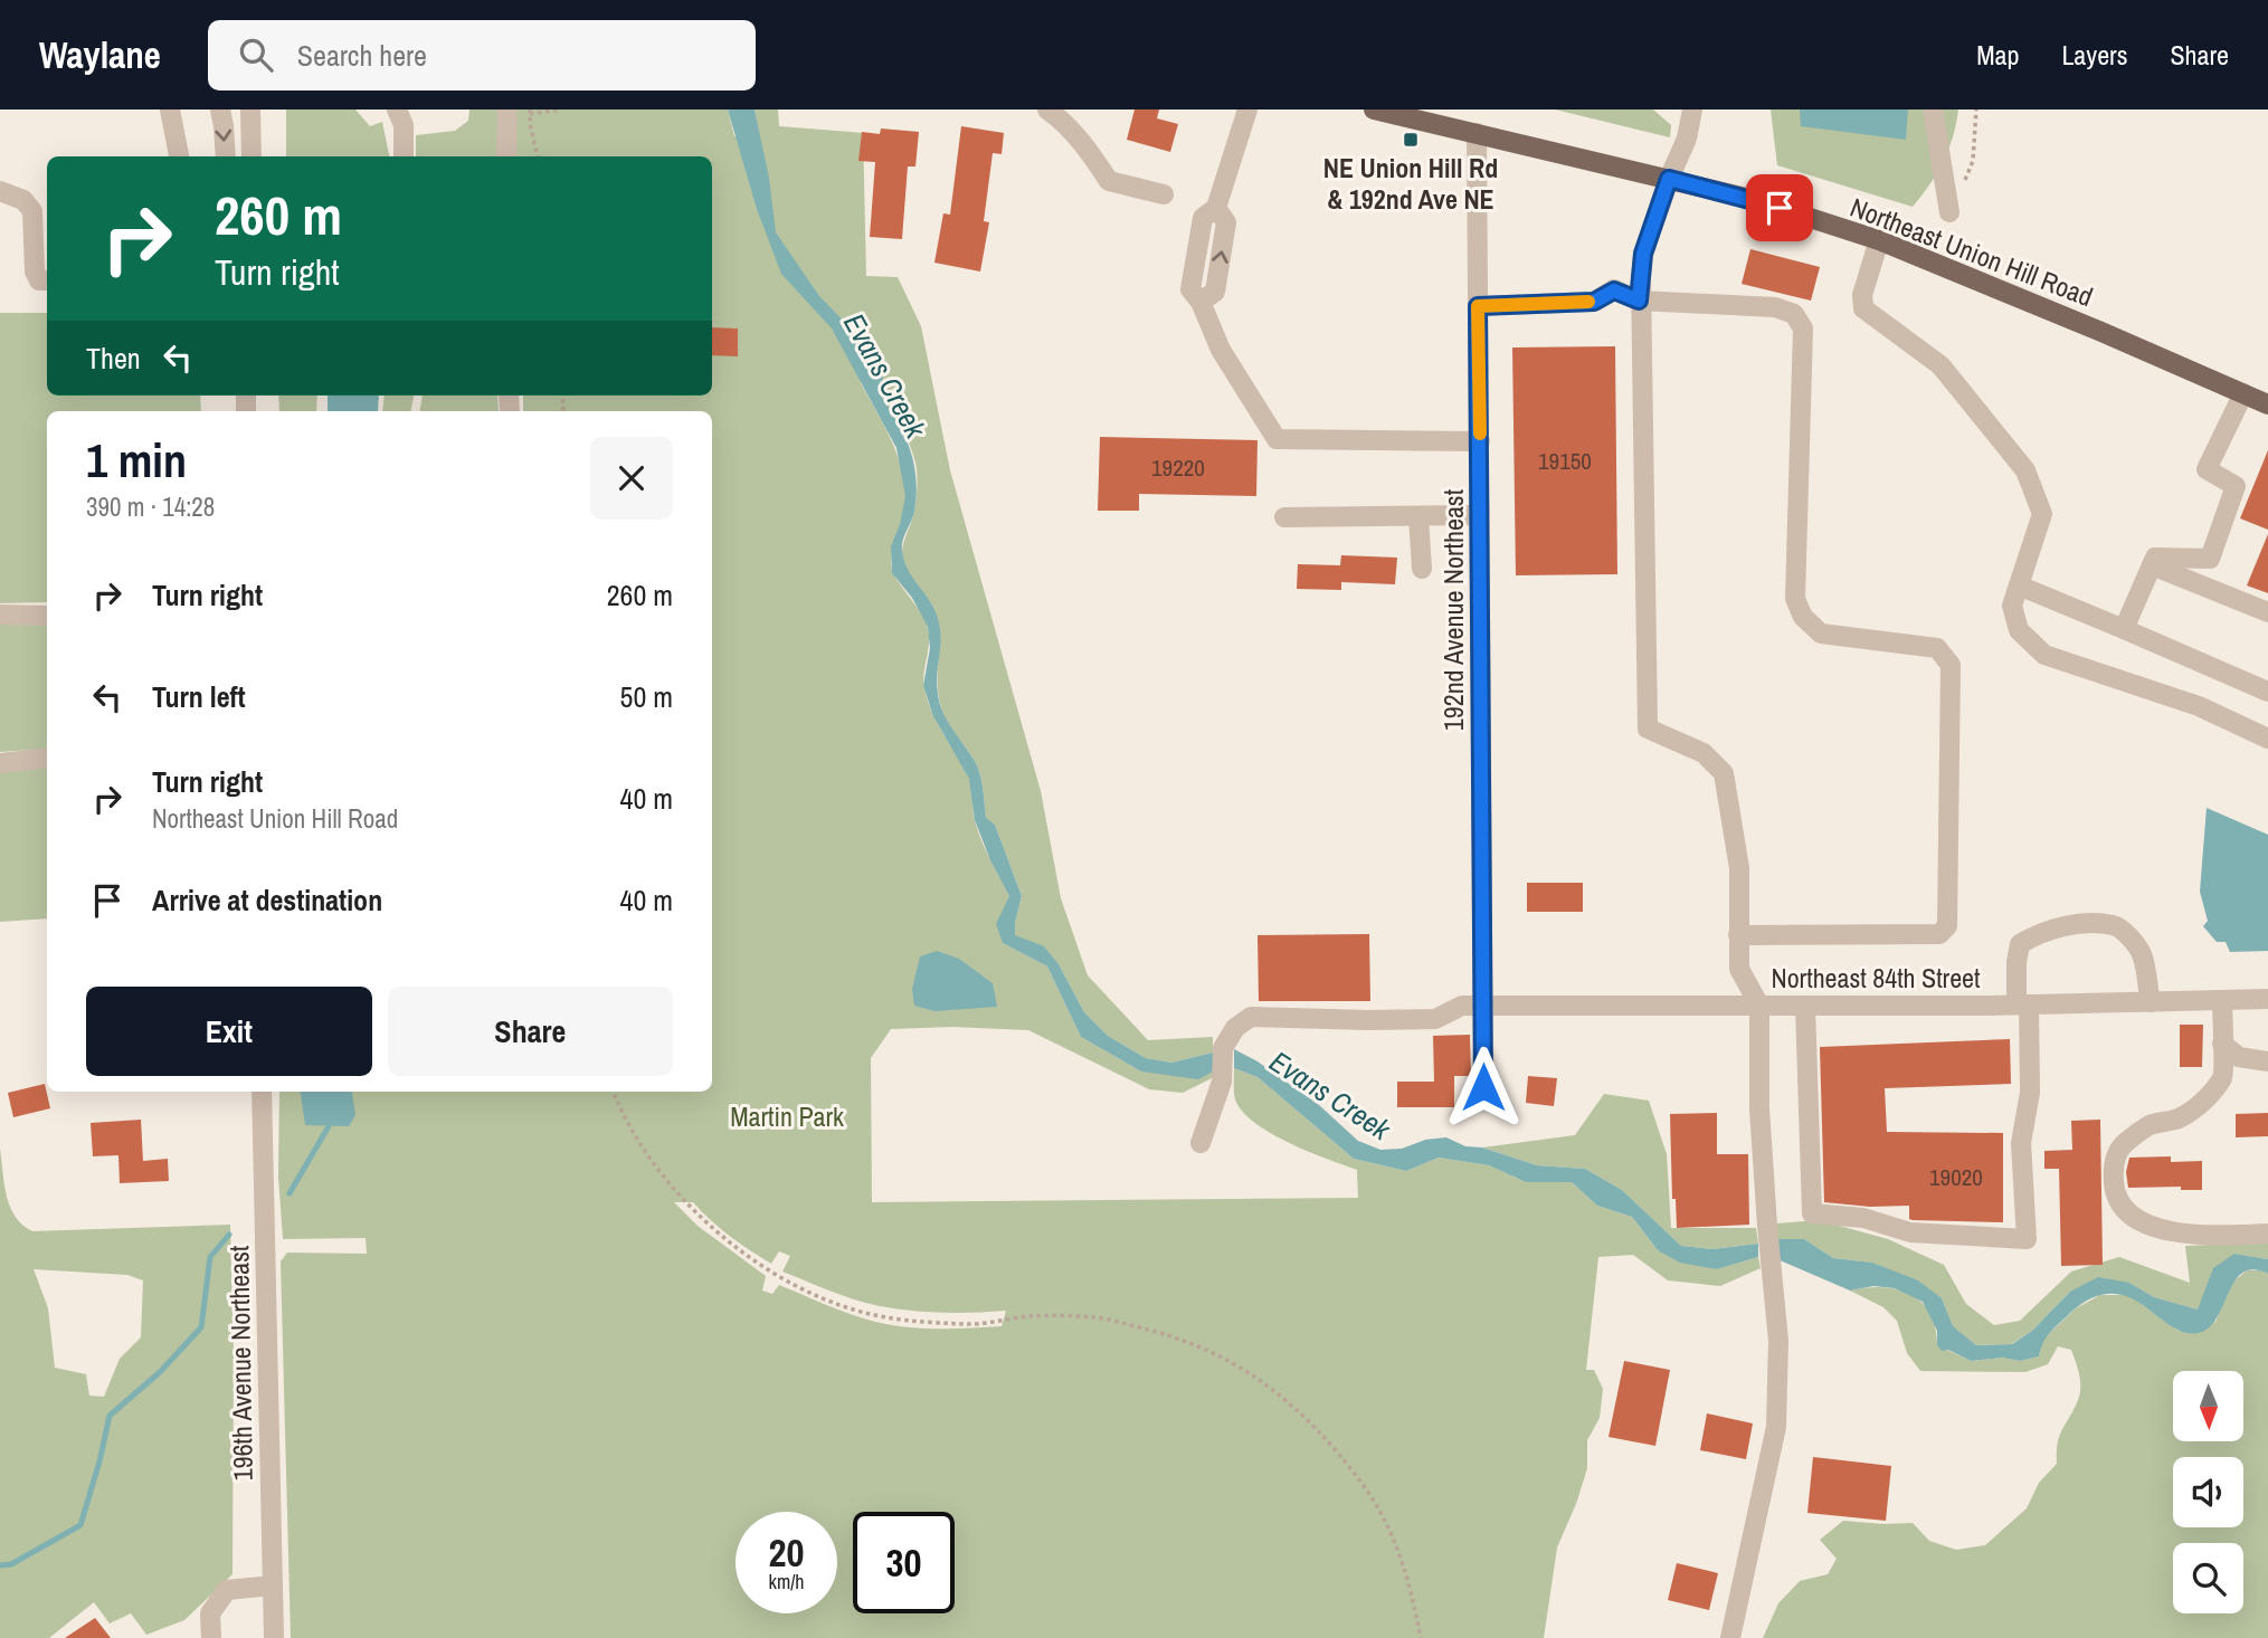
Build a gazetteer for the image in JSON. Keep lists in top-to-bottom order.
{
  "streets": {
    "main road": ["Northeast Union Hill Road"],
    "street": ["192nd Avenue Northeast", "Northeast 84th Street", "196th Avenue Northeast"]
  },
  "crossings": [
    ["Northeast Union Hill Road", "192nd Avenue Northeast"],
    ["192nd Avenue Northeast", "Northeast 84th Street"]
  ],
  "water": ["Evans Creek"],
  "parks": ["Martin Park"],
  "places": {
    "transit": ["NE Union Hill Rd & 192nd Ave NE"]
  },
  "house_numbers": ["19150", "19220", "19020"],
  "north": "bottom",
  "page": {
    "header": "Waylane",
    "search": "Search here",
    "nav": ["Map", "Layers", "Share"],
    "turn": ["260 m", "Turn right"],
    "then": "Then",
    "heading": ["1 min", "390 m · 14:28"],
    "list": [
      {
        "name": "Turn right",
        "value": "260 m"
      },
      {
        "name": "Turn left",
        "value": "50 m"
      },
      {
        "name": "Turn right",
        "note": "Northeast Union Hill Road",
        "value": "40 m"
      },
      {
        "name": "Arrive at destination",
        "value": "40 m"
      }
    ],
    "buttons": ["Exit", "Share"],
    "speed": "20 km/h",
    "limit": "30"
  }
}
